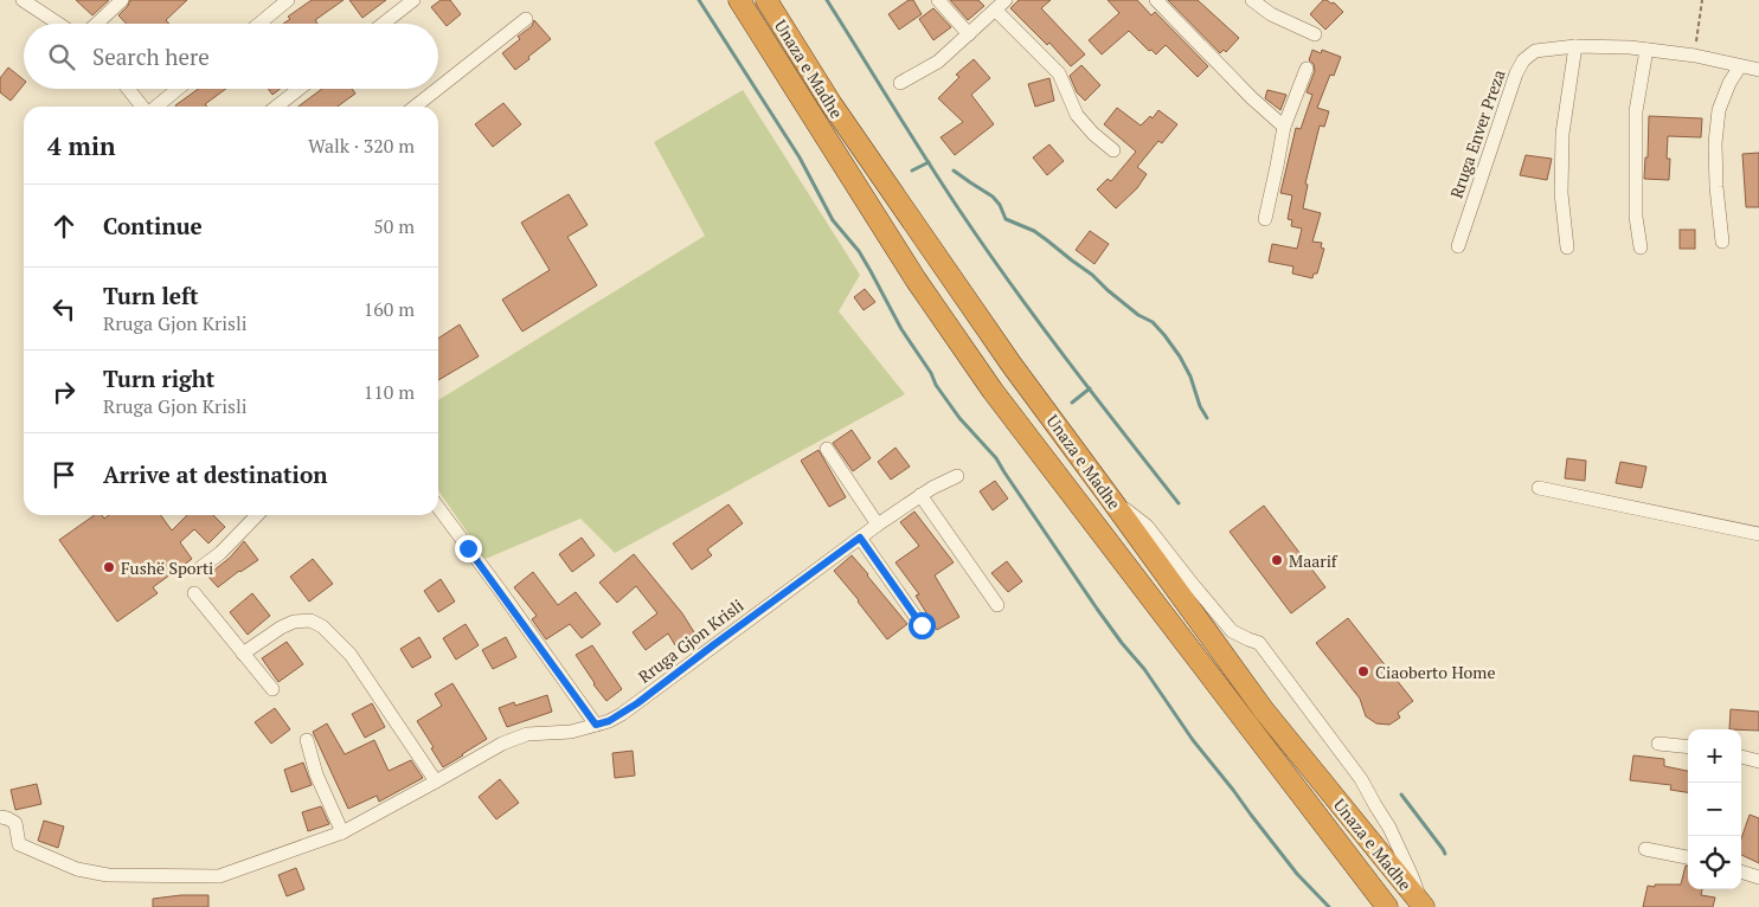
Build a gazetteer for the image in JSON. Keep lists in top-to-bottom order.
{
  "streets": {
    "highway": ["Unaza e Madhe"],
    "street": ["Rruga Enver Preza", "Rruga Gjon Krisli"]
  },
  "places": ["Maarif", "Fushë Sporti", "Ciaoberto Home"],
  "page": {
    "search": "Search here",
    "heading": ["4 min", "Walk · 320 m"],
    "list": [
      ["Continue", "50 m"],
      ["Turn left", "Rruga Gjon Krisli", "160 m"],
      ["Turn right", "Rruga Gjon Krisli", "110 m"],
      "Arrive at destination"
    ],
    "map_buttons": ["+", "−"]
  }
}
